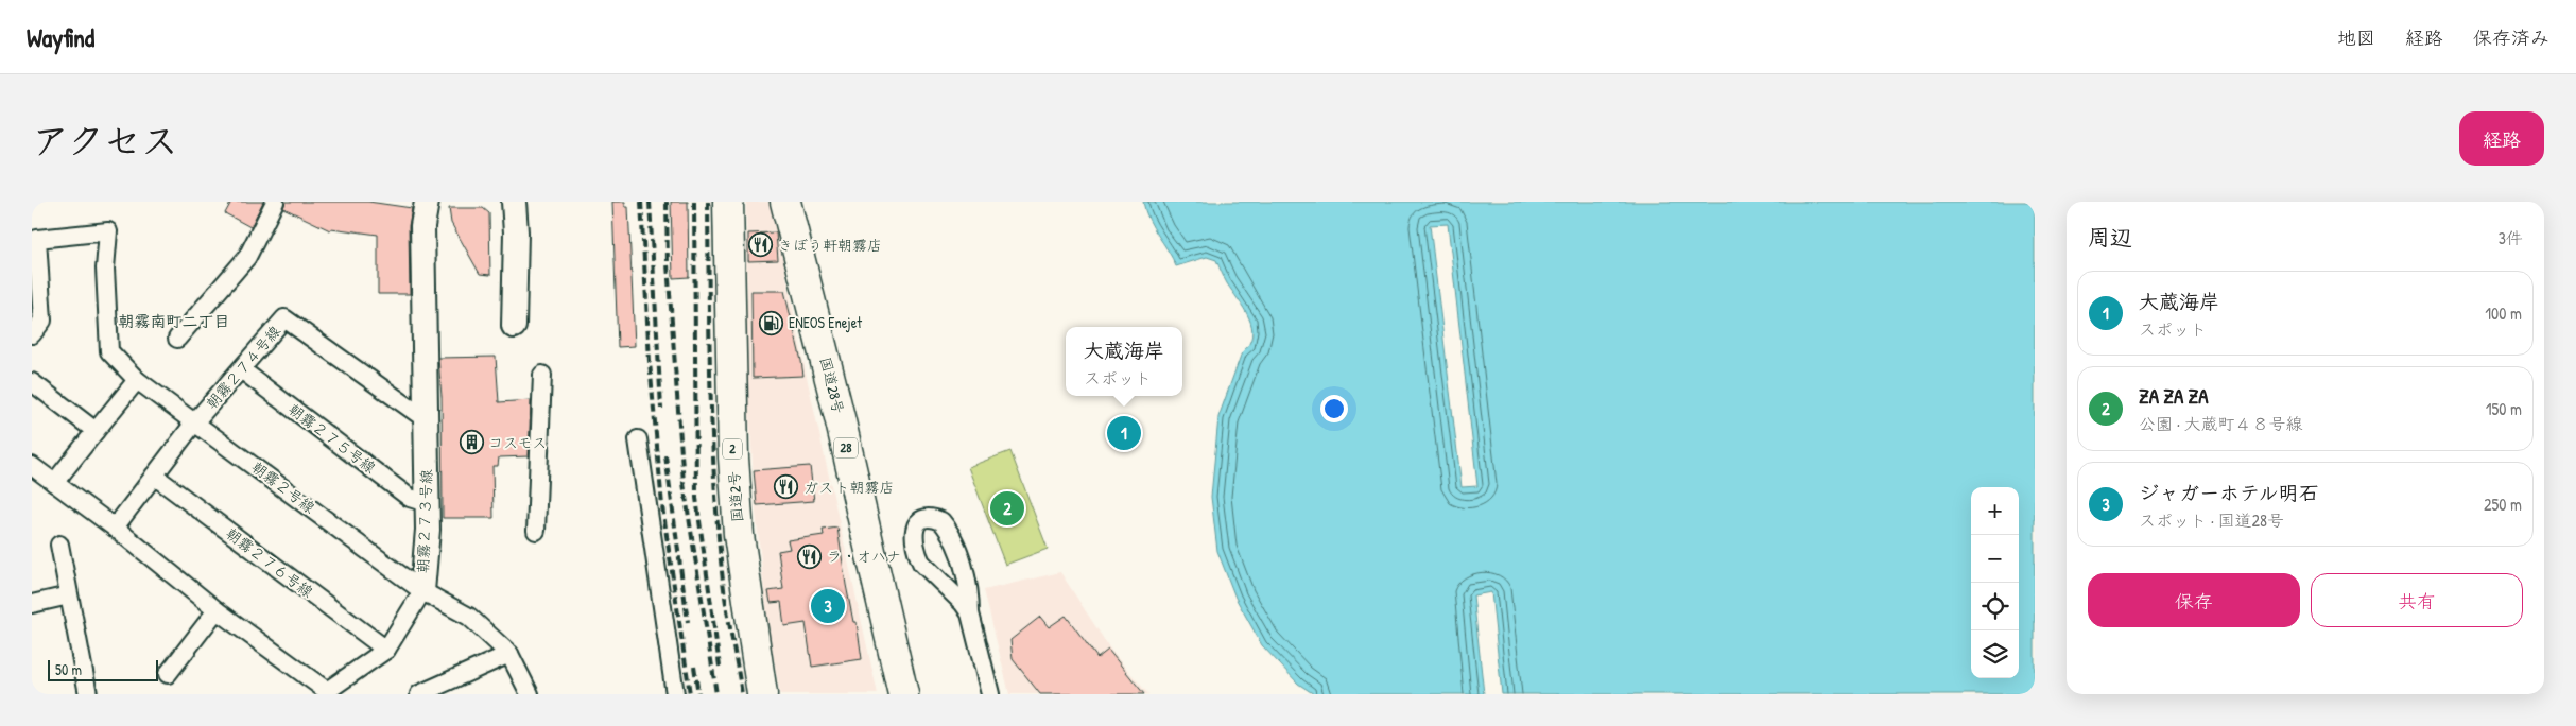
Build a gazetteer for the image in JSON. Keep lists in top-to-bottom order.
{
  "streets": {
    "highway": [
      "国道28号",
      "28",
      "2",
      "国道2号"
    ],
    "street": [
      "朝霧２７４号線",
      "朝霧２７５号線",
      "朝霧２号線",
      "朝霧２７３号線",
      "朝霧２７６号線"
    ]
  },
  "crossings": [
    ["朝霧２７４号線", "朝霧２７５号線"],
    ["朝霧２７４号線", "朝霧２号線"],
    ["朝霧２７４号線", "朝霧２７３号線"],
    ["朝霧２７４号線", "朝霧２７６号線"],
    ["朝霧２７５号線", "朝霧２７３号線"],
    ["朝霧２号線", "朝霧２７３号線"],
    ["朝霧２７３号線", "朝霧２７６号線"]
  ],
  "districts": ["朝霧南町二丁目"],
  "places": {
    "restaurant": ["きぼう軒朝霧店", "ガスト朝霧店", "ラ・オハナ"],
    "fuel station": ["ENEOS Enejet"],
    "building": ["コスモス"]
  },
  "scale_bar": "50 m",
  "page": {
    "header": "Wayfind",
    "nav": ["地図", "経路", "保存済み"],
    "title": "アクセス",
    "buttons": [
      "経路",
      ["保存", "共有"]
    ],
    "heading": ["周辺", "3件"],
    "list": [
      {
        "mark": "1",
        "name": "大蔵海岸",
        "note": "スポット",
        "value": "100 m"
      },
      {
        "mark": "2",
        "name": "ZA ZA ZA",
        "note": "公園 · 大蔵町４８号線",
        "value": "150 m"
      },
      {
        "mark": "3",
        "name": "ジャガーホテル明石",
        "note": "スポット · 国道28号",
        "value": "250 m"
      }
    ],
    "popup": ["大蔵海岸", "スポット"],
    "pins": ["1", "2", "3"],
    "map_buttons": ["+", "−"],
    "scale": "50 m"
  }
}
